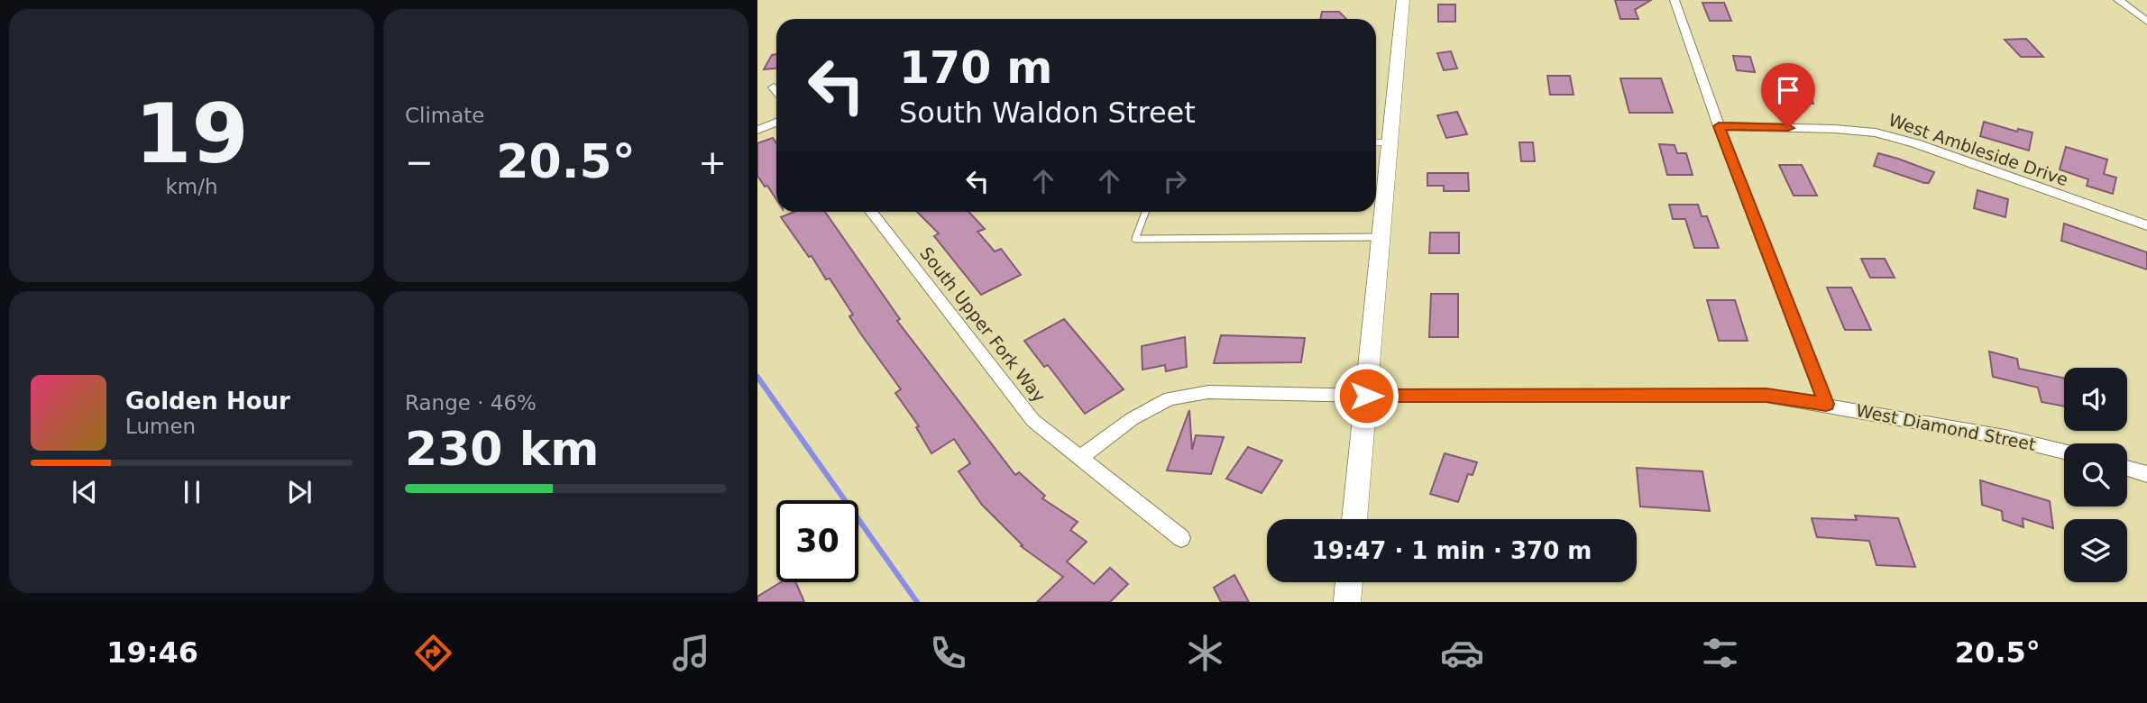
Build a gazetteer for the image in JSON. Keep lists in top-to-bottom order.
{
  "streets": {
    "street": ["West Ambleside Drive", "South Upper Fork Way", "West Diamond Street"]
  },
  "crossings": [
    ["South Upper Fork Way", "West Diamond Street"]
  ],
  "page": {
    "tile": [
      ["19", "km/h"],
      "Climate",
      ["Range · 46%", "230 km"]
    ],
    "turn": ["170 m", "South Waldon Street"],
    "heat": ["−", "20.5°", "+"],
    "song": ["Golden Hour", "Lumen"],
    "limit": "30",
    "trip": "19:47 · 1 min · 370 m",
    "tabs": ["19:46", "20.5°"]
  }
}
